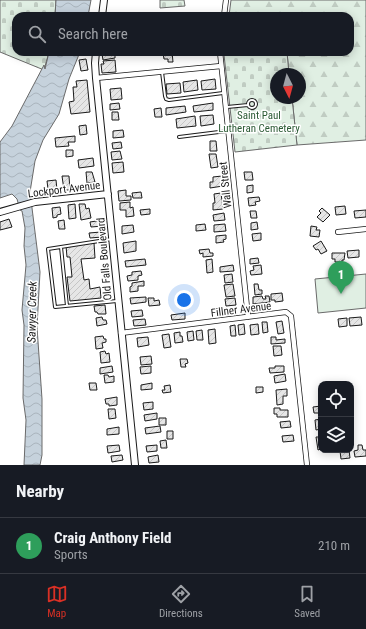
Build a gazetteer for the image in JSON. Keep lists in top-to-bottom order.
{
  "streets": {
    "street": [
      "Wall Street",
      "Lockport Avenue",
      "Old Falls Boulevard",
      "Fillner Avenue"
    ]
  },
  "crossings": [
    ["Wall Street", "Fillner Avenue"],
    ["Lockport Avenue", "Old Falls Boulevard"],
    ["Old Falls Boulevard", "Fillner Avenue"]
  ],
  "water": ["Sawyer Creek"],
  "parks": ["Saint Paul Lutheran Cemetery"],
  "north": "bottom",
  "page": {
    "search": "Search here",
    "pins": "1",
    "heading": "Nearby",
    "list": [
      {
        "mark": "1",
        "name": "Craig Anthony Field",
        "note": "Sports",
        "value": "210 m"
      }
    ],
    "nav": ["Map", "Directions", "Saved"]
  }
}
